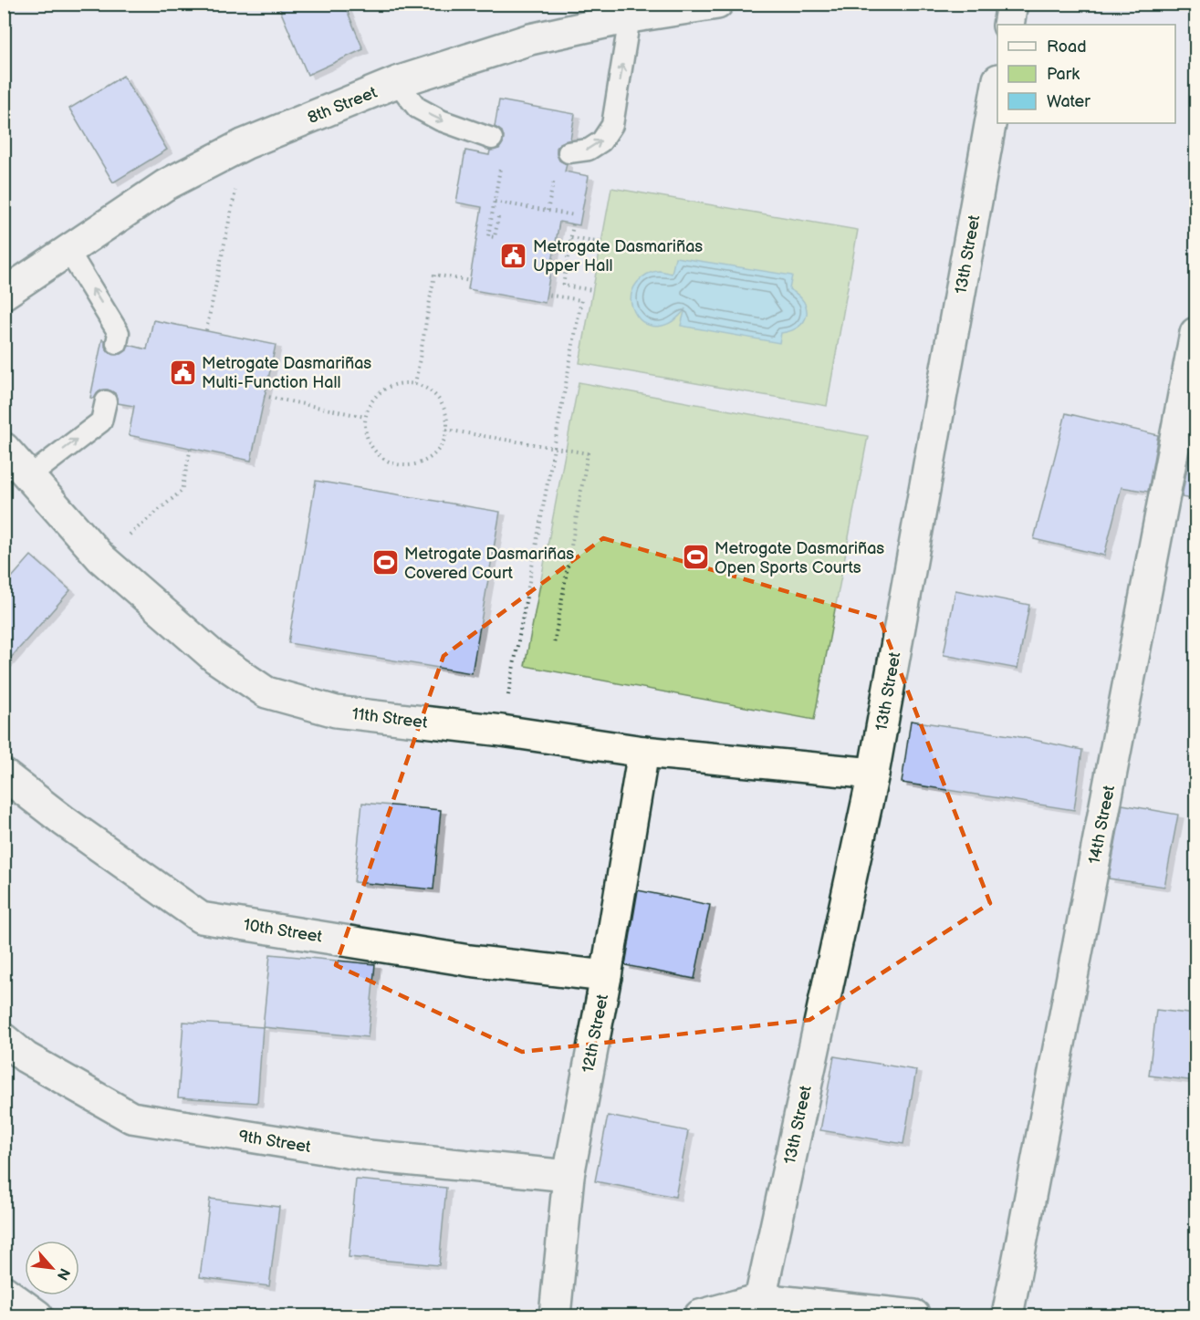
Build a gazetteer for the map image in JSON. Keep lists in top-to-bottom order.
{
  "streets": {
    "street": [
      "8th Street",
      "13th Street",
      "11th Street",
      "14th Street",
      "10th Street",
      "12th Street",
      "9th Street"
    ]
  },
  "crossings": [
    ["13th Street", "11th Street"],
    ["11th Street", "12th Street"],
    ["10th Street", "12th Street"],
    ["12th Street", "9th Street"]
  ],
  "places": {
    "public building": ["Metrogate Dasmariñas Upper Hall", "Metrogate Dasmariñas Multi-Function Hall"],
    "sports": ["Metrogate Dasmariñas Open Sports Courts", "Metrogate Dasmariñas Covered Court"]
  },
  "legend": ["Road", "Park", "Water"],
  "north": "bottom right"
}
